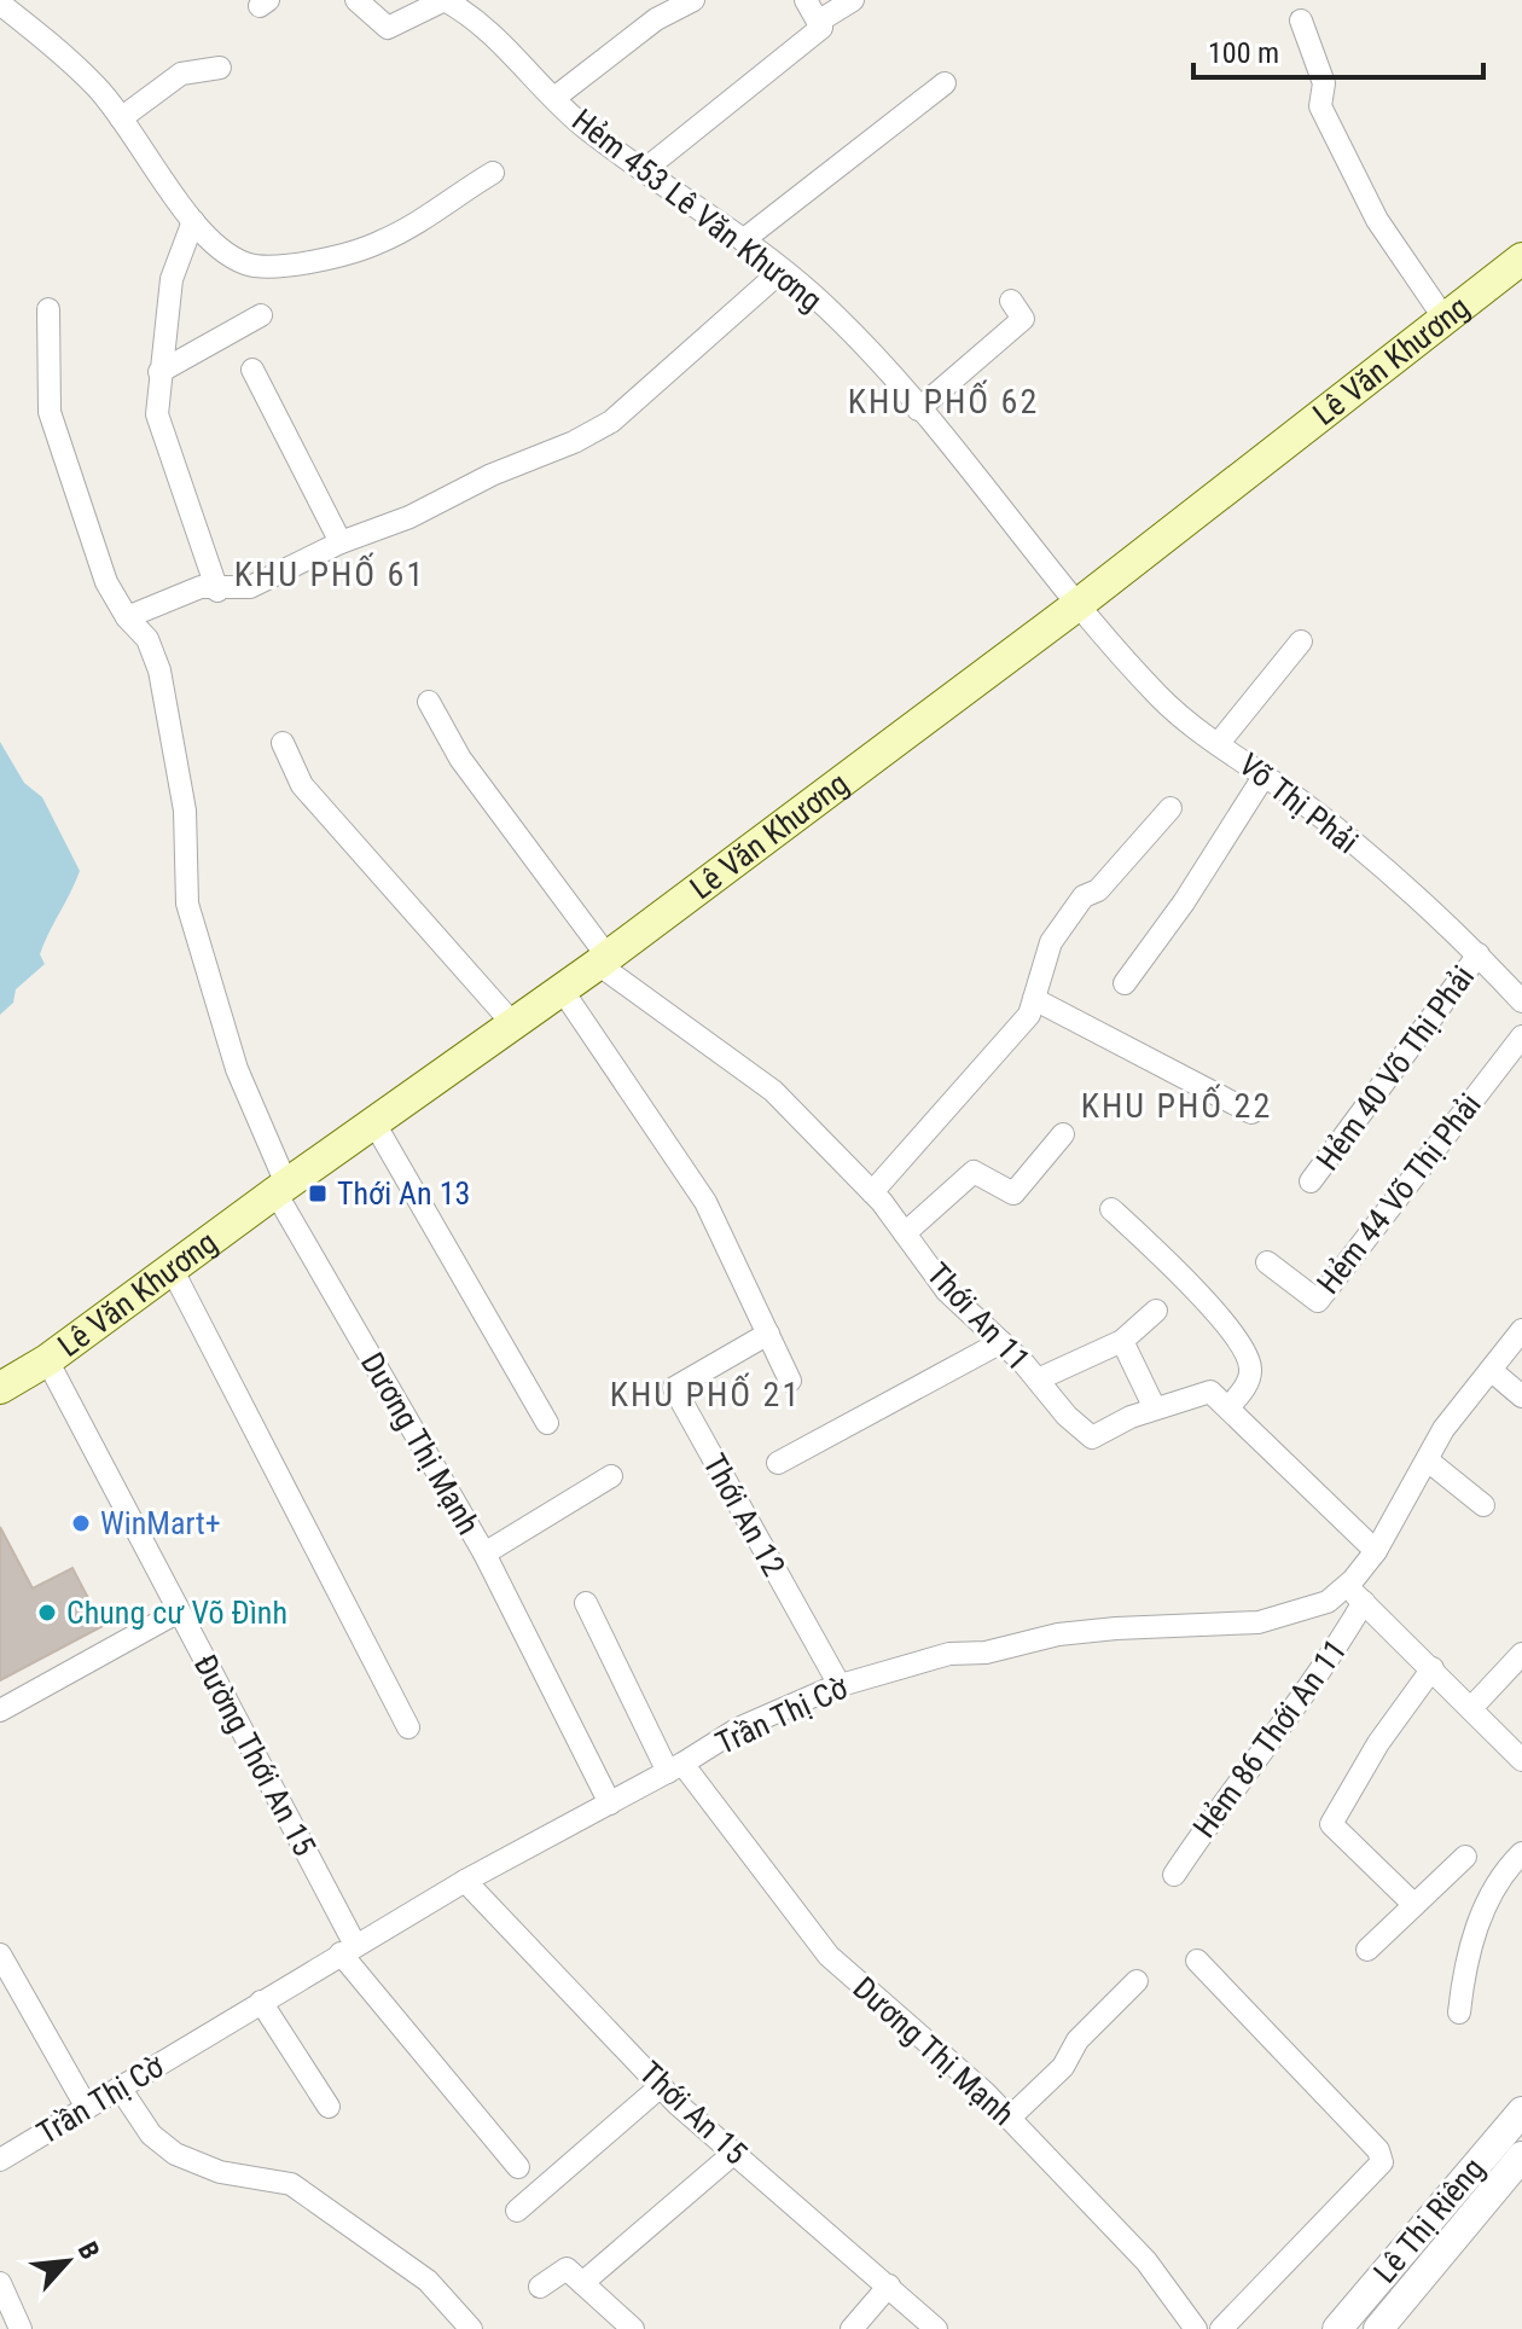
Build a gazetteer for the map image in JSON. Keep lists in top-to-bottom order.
{
  "streets": {
    "main road": ["Lê Văn Khương"],
    "street": [
      "Hẻm 453 Lê Văn Khương",
      "Võ Thị Phải",
      "Hẻm 40 Võ Thị Phải",
      "Hẻm 44 Võ Thị Phải",
      "Thới An 11",
      "Dương Thị Mạnh",
      "Thới An 12",
      "Trần Thị Cờ",
      "Hẻm 86 Thới An 11",
      "Đường Thới An 15",
      "Thới An 15",
      "Lê Thị Riêng"
    ]
  },
  "crossings": [
    ["Hẻm 453 Lê Văn Khương", "Lê Văn Khương"],
    ["Hẻm 453 Lê Văn Khương", "Võ Thị Phải"],
    ["Lê Văn Khương", "Võ Thị Phải"],
    ["Lê Văn Khương", "Thới An 11"],
    ["Lê Văn Khương", "Dương Thị Mạnh"],
    ["Lê Văn Khương", "Đường Thới An 15"],
    ["Võ Thị Phải", "Hẻm 40 Võ Thị Phải"],
    ["Dương Thị Mạnh", "Trần Thị Cờ"],
    ["Thới An 12", "Trần Thị Cờ"],
    ["Trần Thị Cờ", "Đường Thới An 15"],
    ["Trần Thị Cờ", "Thới An 15"]
  ],
  "districts": [
    "KHU PHỐ 62",
    "KHU PHỐ 61",
    "KHU PHỐ 22",
    "KHU PHỐ 21"
  ],
  "places": {
    "transit": ["Thới An 13"],
    "other": ["WinMart+", "Chung cư Võ Đình"]
  },
  "scale_bar": "100 m",
  "north": "top right"
}
